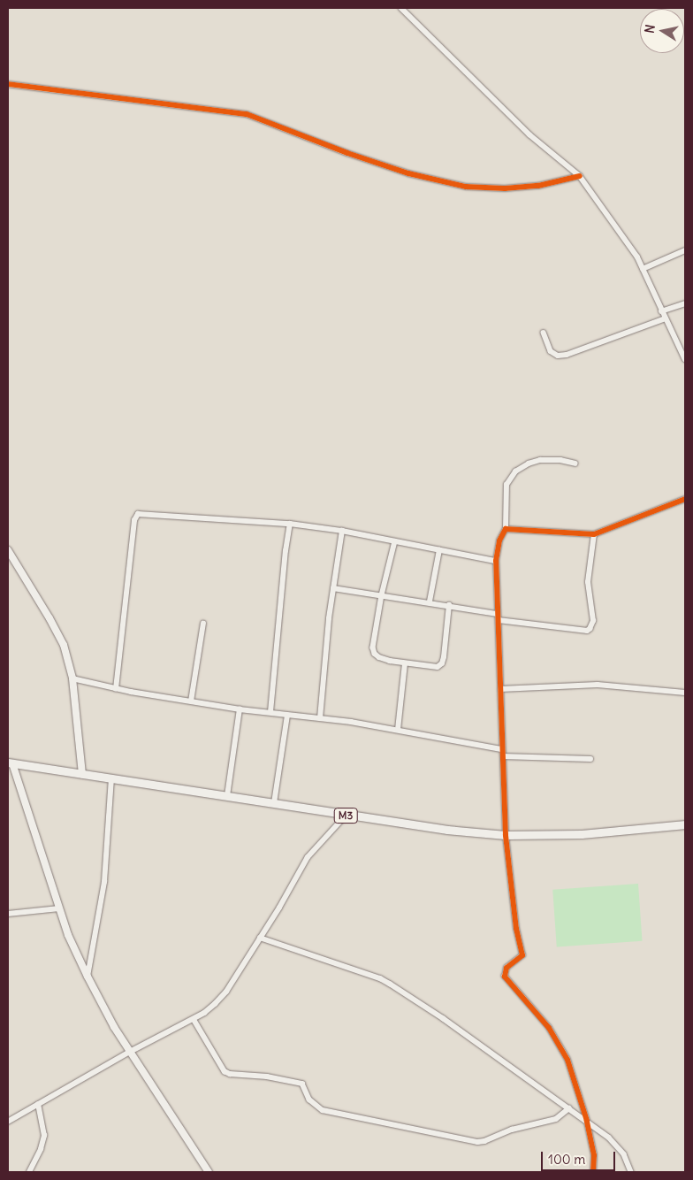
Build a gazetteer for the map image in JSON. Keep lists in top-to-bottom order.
{
  "streets": {
    "main road": ["M3"]
  },
  "scale_bar": "100 m",
  "north": "left"
}
